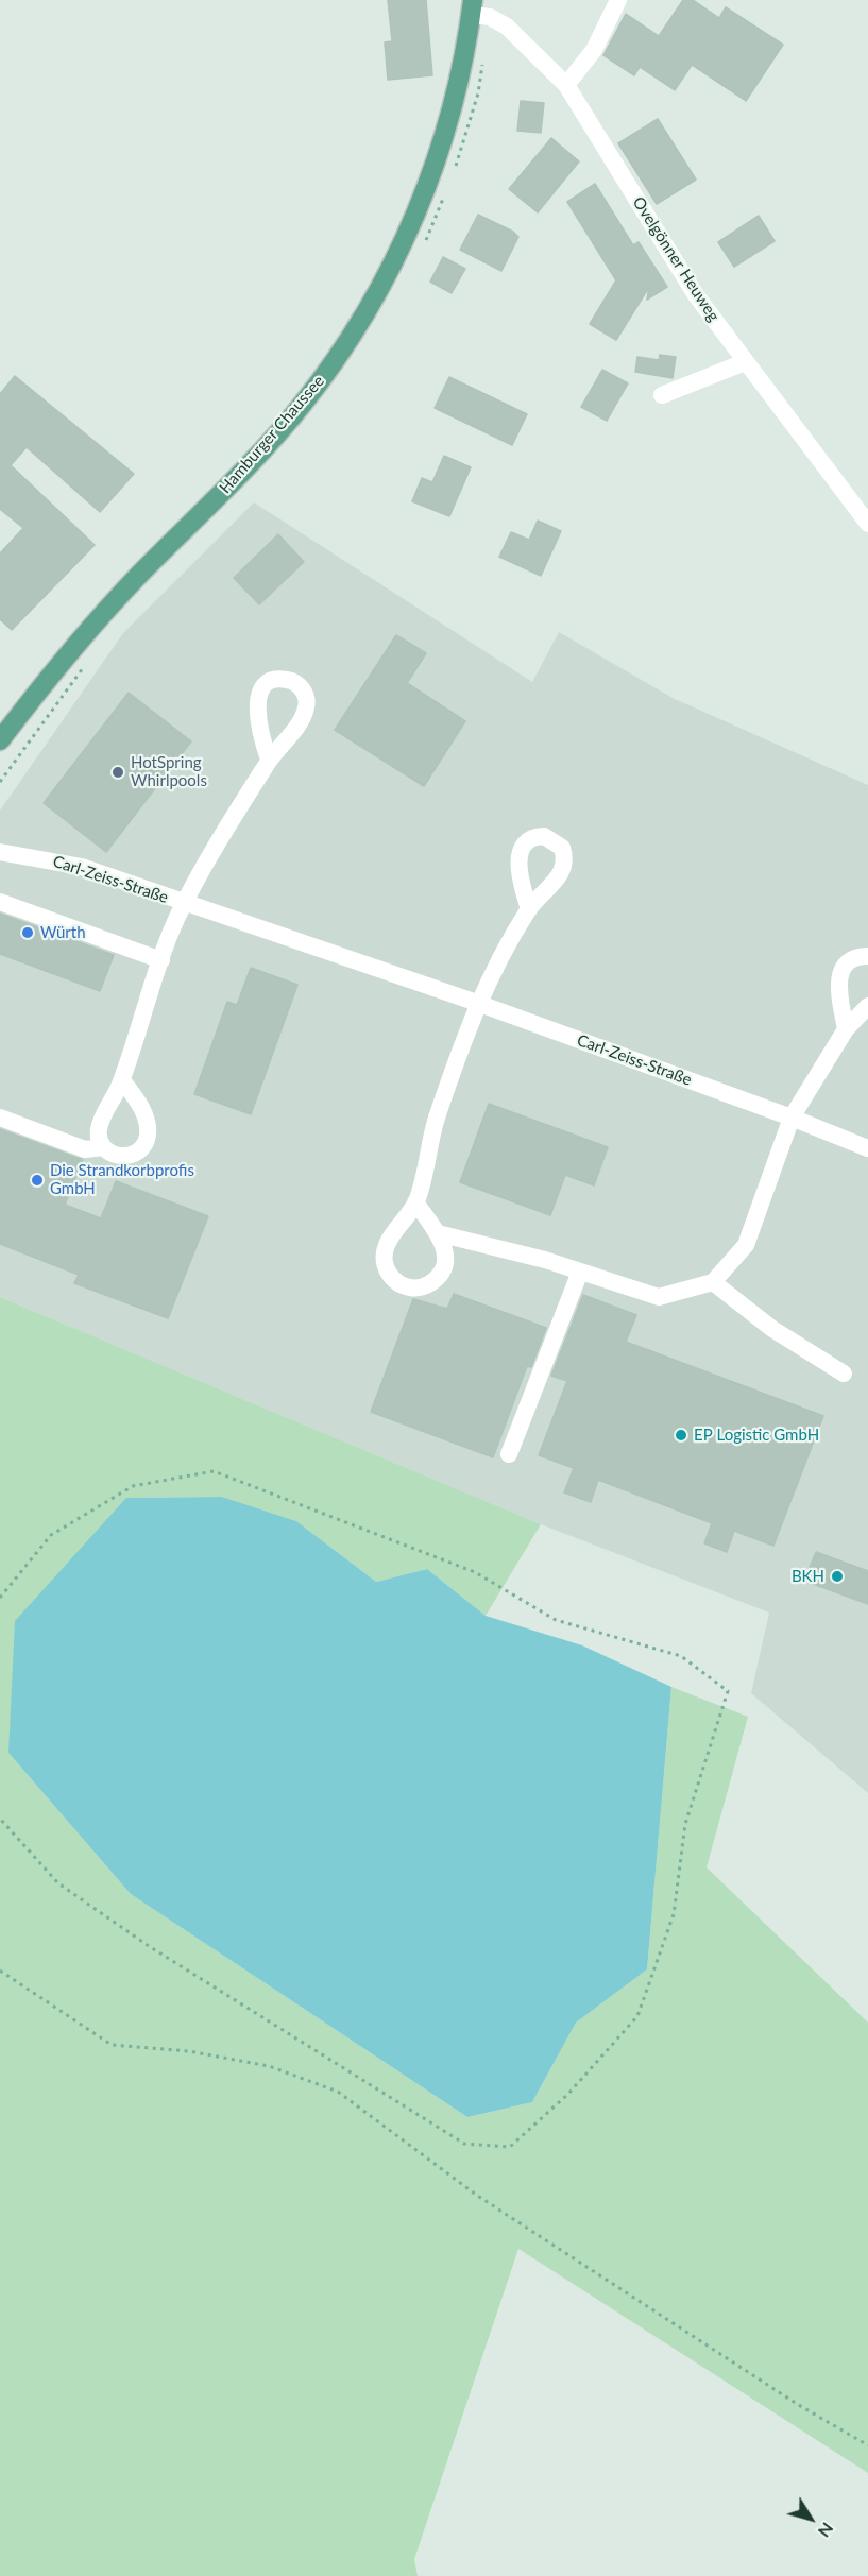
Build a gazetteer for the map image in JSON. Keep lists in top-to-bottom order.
{
  "streets": {
    "main road": ["Hamburger Chaussee"],
    "street": ["Ovelgönner Heuweg", "Carl-Zeiss-Straße"]
  },
  "crossings": [
    ["Ovelgönner Heuweg", "Hamburger Chaussee"]
  ],
  "places": [
    "HotSpring Whirlpools",
    "Würth",
    "Die Strandkorbprofis GmbH",
    "EP Logistic GmbH",
    "BKH"
  ],
  "north": "bottom right"
}
